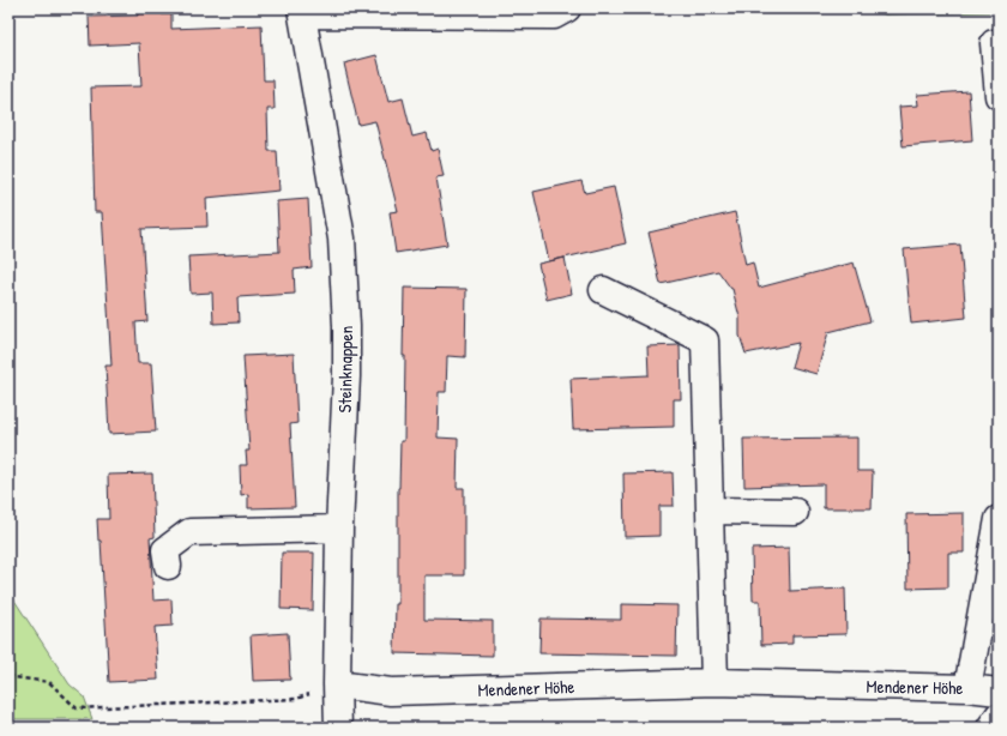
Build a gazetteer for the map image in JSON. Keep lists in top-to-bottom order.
{
  "streets": {
    "street": ["Steinknappen", "Mendener Höhe"]
  },
  "crossings": [
    ["Steinknappen", "Mendener Höhe"]
  ]
}
